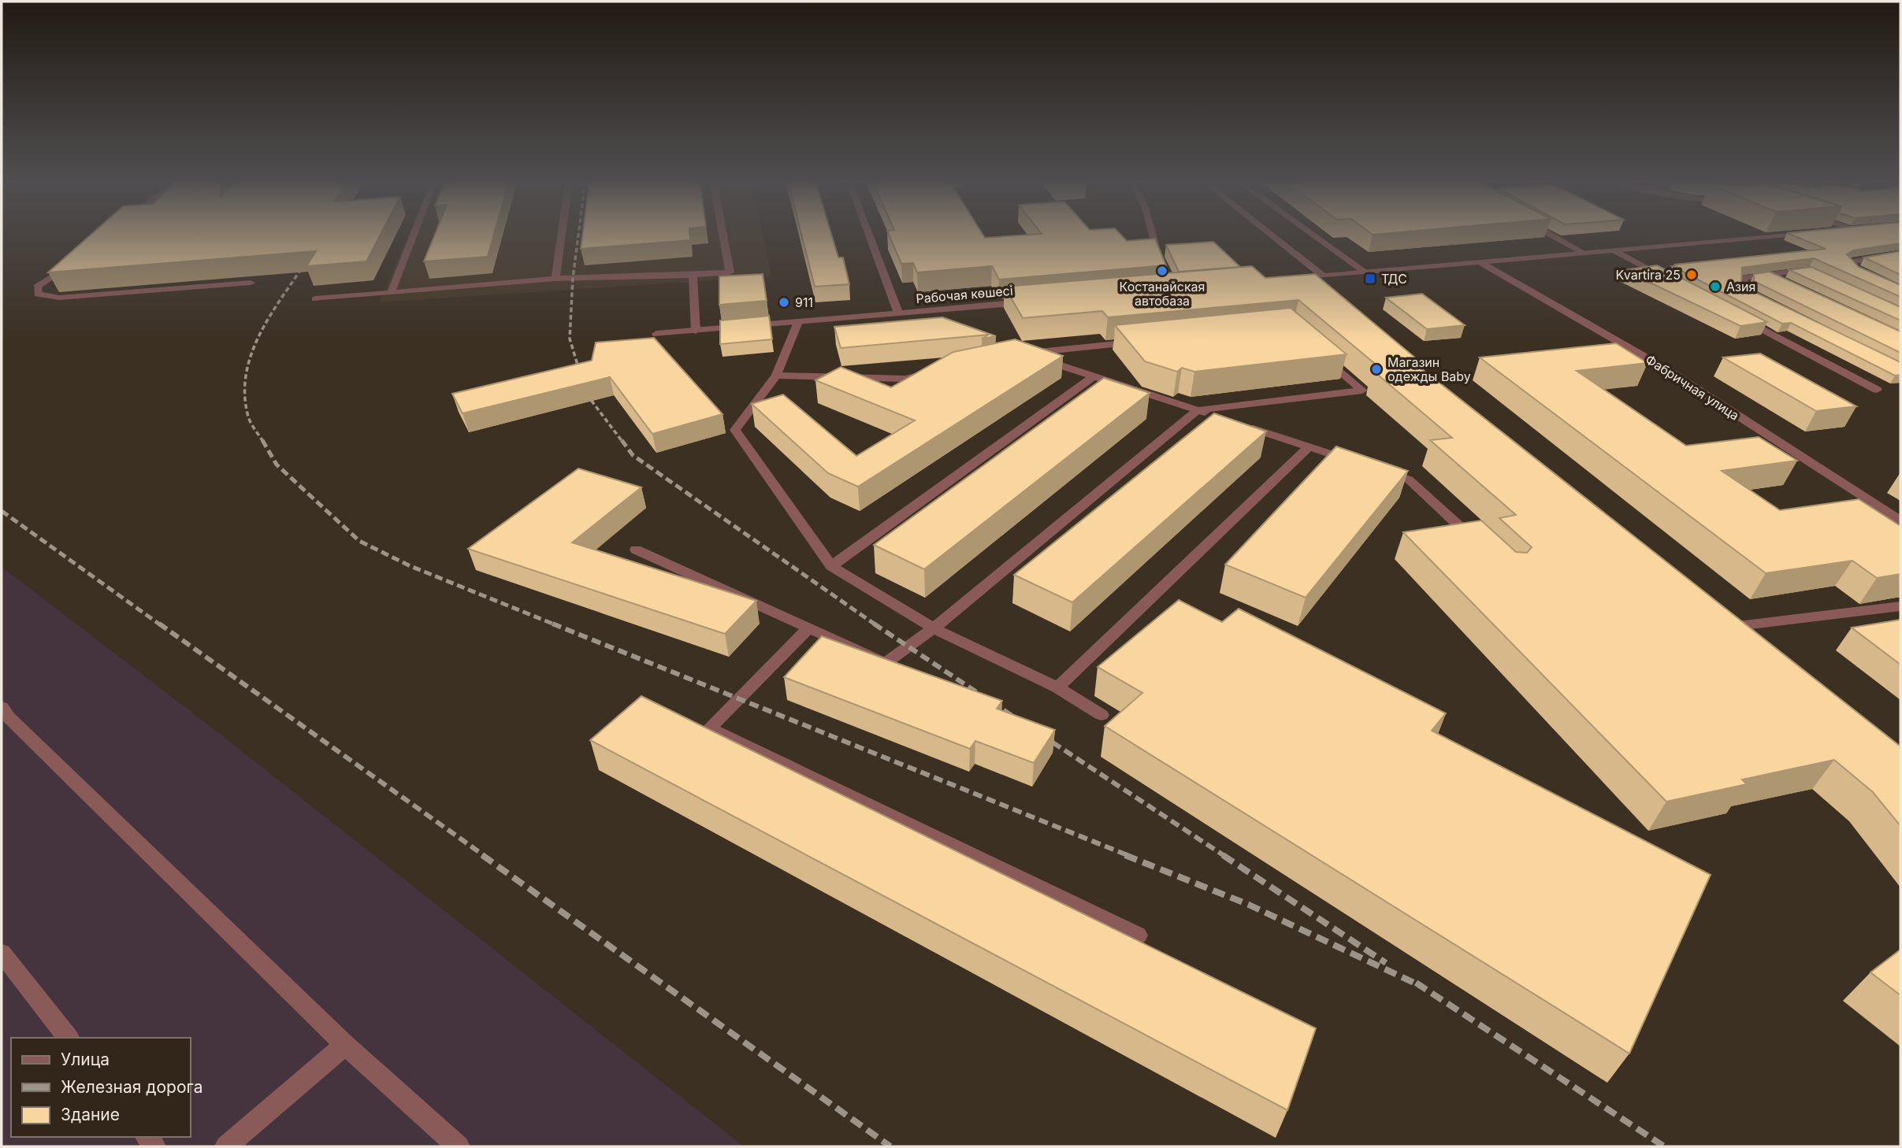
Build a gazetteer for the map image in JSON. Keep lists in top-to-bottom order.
{
  "streets": {
    "street": ["Рабочая көшесі", "Фабричная улица"]
  },
  "places": {
    "other": [
      "Костанайская автобаза",
      "Kvartira 25",
      "Азия",
      "911",
      "Магазин одежды Baby"
    ],
    "transit": ["ТДС"]
  },
  "legend": ["Улица", "Железная дорога", "Здание"]
}
